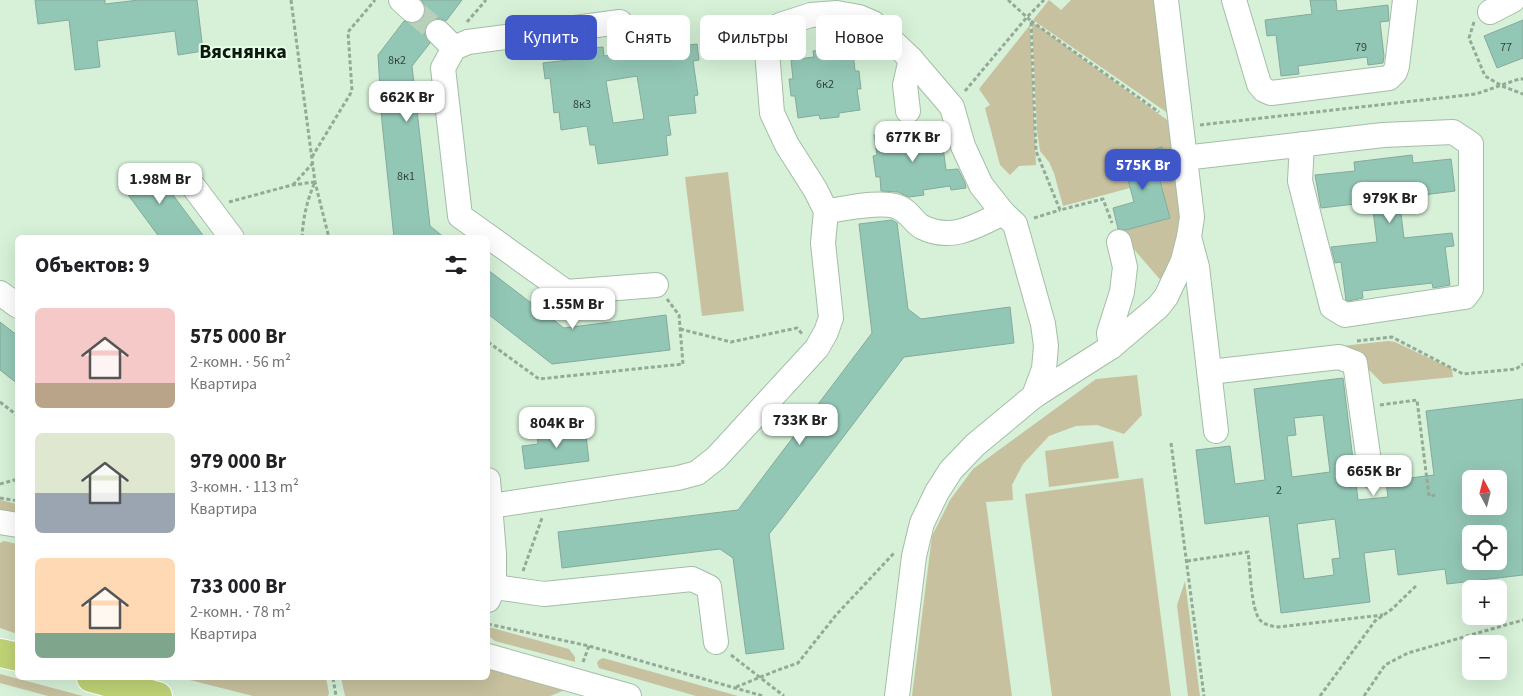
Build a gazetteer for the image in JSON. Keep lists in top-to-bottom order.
{
  "districts": ["Вяснянка"],
  "house_numbers": [
    "79",
    "77",
    "8к2",
    "6к2",
    "8к3",
    "8к1",
    "2"
  ],
  "north": "top",
  "page": {
    "chip": [
      "Купить",
      "Снять",
      "Фильтры",
      "Новое"
    ],
    "price": [
      "662K Br",
      "677K Br",
      "575K Br",
      "1.98M Br",
      "979K Br",
      "1.55M Br",
      "733K Br",
      "804K Br",
      "665K Br"
    ],
    "heading": "Объектов: 9",
    "list": [
      {
        "name": "575 000 Br",
        "note": "2-комн. · 56 m² · Квартира"
      },
      {
        "name": "979 000 Br",
        "note": "3-комн. · 113 m² · Квартира"
      },
      {
        "name": "733 000 Br",
        "note": "2-комн. · 78 m² · Квартира"
      }
    ],
    "map_buttons": ["+", "−"]
  }
}
